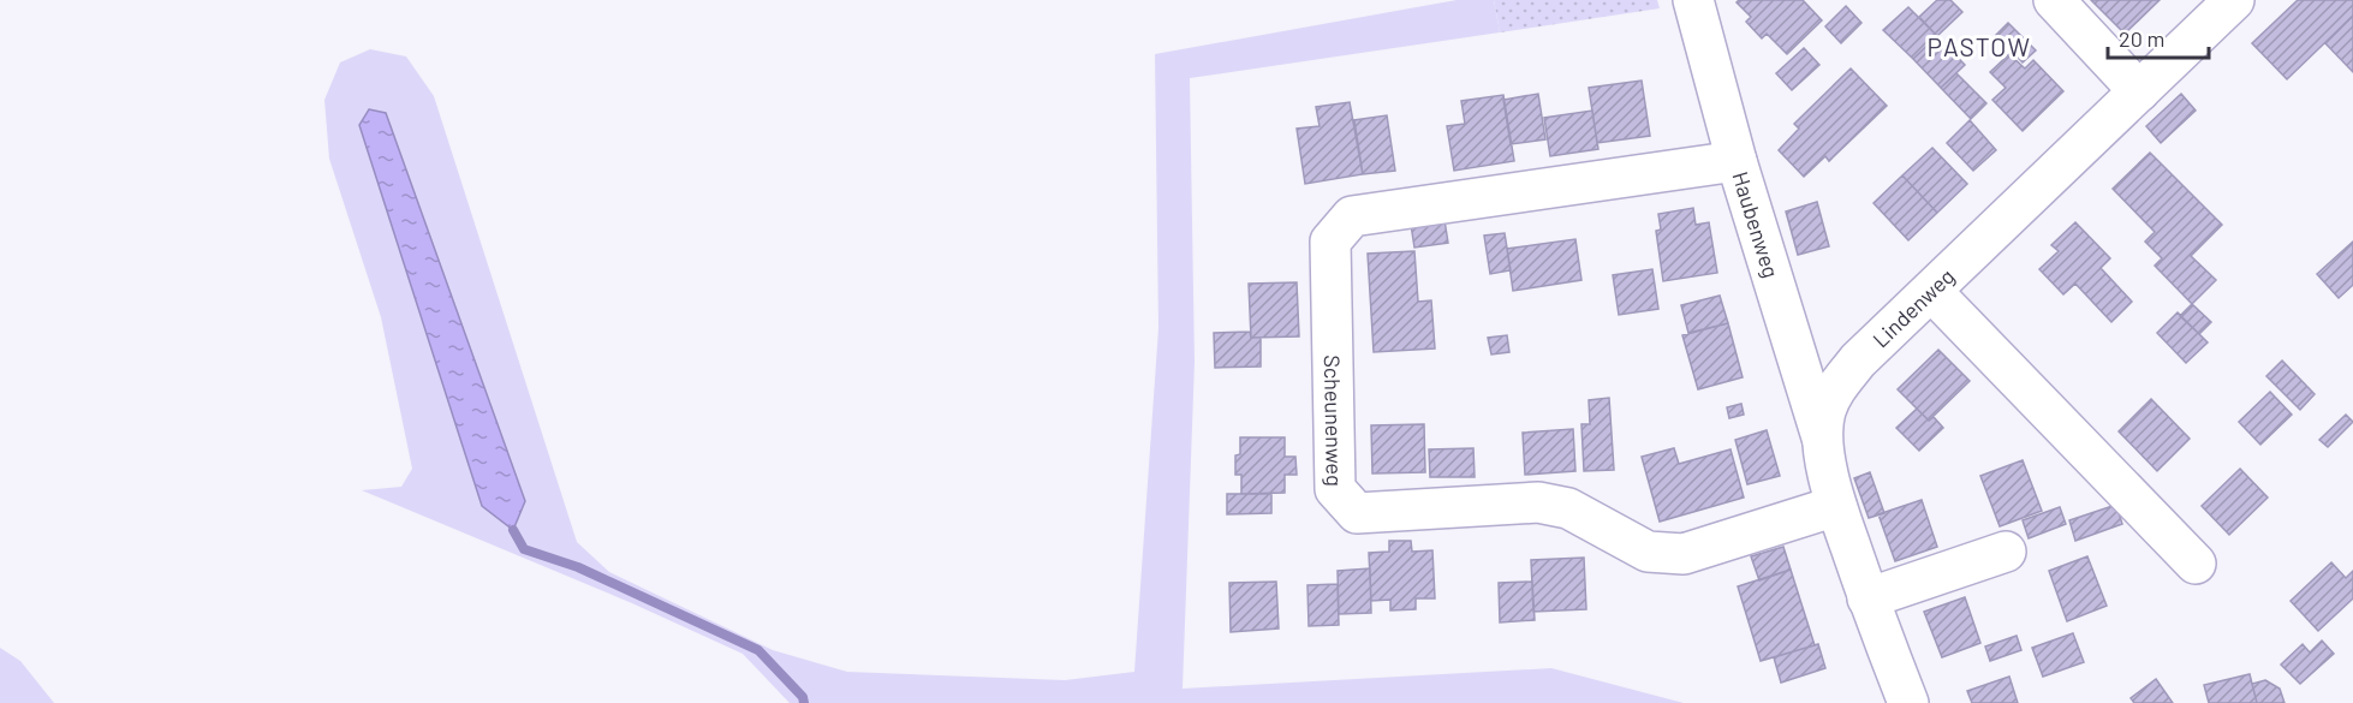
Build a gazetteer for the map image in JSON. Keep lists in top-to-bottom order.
{
  "streets": {
    "street": ["Haubenweg", "Lindenweg", "Scheunenweg"]
  },
  "crossings": [
    ["Haubenweg", "Lindenweg"],
    ["Haubenweg", "Scheunenweg"],
    ["Lindenweg", "Scheunenweg"]
  ],
  "districts": ["PASTOW"],
  "scale_bar": "20 m"
}
